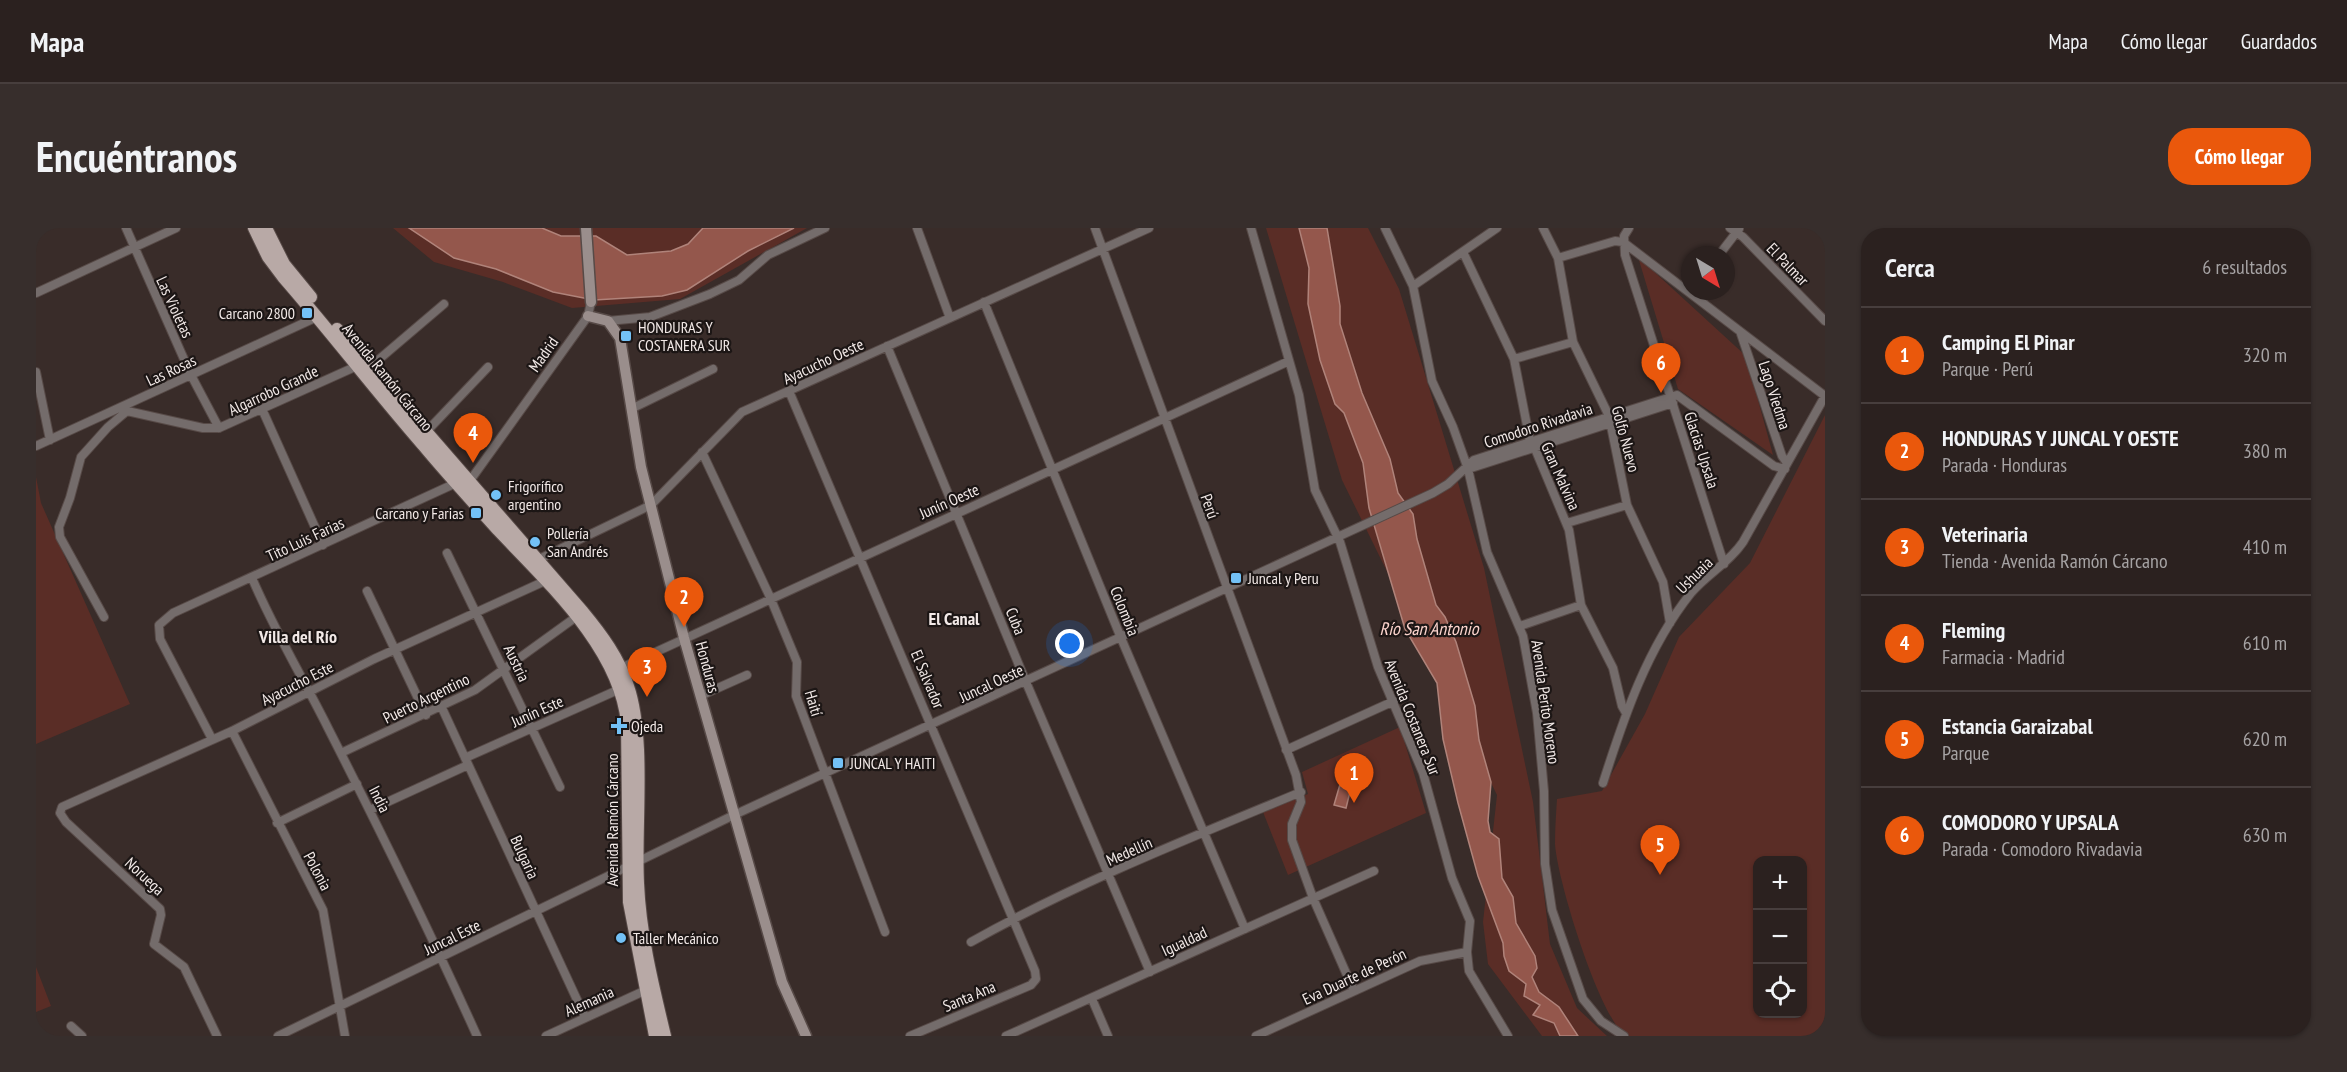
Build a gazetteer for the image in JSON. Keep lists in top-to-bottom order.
{
  "streets": {
    "main road": ["Madrid", "Avenida Ramón Cárcano", "Honduras"],
    "street": [
      "El Palmar",
      "Las Violetas",
      "Ayacucho Oeste",
      "Las Rosas",
      "Algarrobo Grande",
      "Lago Viedma",
      "Comodoro Rivadavia",
      "Golfo Nuevo",
      "Glacias Upsala",
      "Gran Malvina",
      "Junín Oeste",
      "Perú",
      "Tito Luis Farias",
      "Ushuaia",
      "Colombia",
      "Cuba",
      "Austria",
      "El Salvador",
      "Ayacucho Este",
      "Juncal Oeste",
      "Puerto Argentino",
      "Avenida Perito Moreno",
      "Haití",
      "Junín Este",
      "Avenida Costanera Sur",
      "India",
      "Medellín",
      "Bulgaria",
      "Polonia",
      "Noruega",
      "Juncal Este",
      "Igualdad",
      "Eva Duarte de Perón",
      "Santa Ana",
      "Alemania"
    ]
  },
  "crossings": [
    ["Las Violetas", "Las Rosas"],
    ["Las Violetas", "Algarrobo Grande"],
    ["Madrid", "Avenida Ramón Cárcano"],
    ["Madrid", "Tito Luis Farias"],
    ["Ayacucho Oeste", "Avenida Ramón Cárcano"],
    ["Ayacucho Oeste", "Perú"],
    ["Ayacucho Oeste", "Colombia"],
    ["Ayacucho Oeste", "Cuba"],
    ["Ayacucho Oeste", "Honduras"],
    ["Ayacucho Oeste", "El Salvador"],
    ["Ayacucho Oeste", "Haití"],
    ["Las Rosas", "Avenida Ramón Cárcano"],
    ["Las Rosas", "Algarrobo Grande"],
    ["Avenida Ramón Cárcano", "Algarrobo Grande"],
    ["Avenida Ramón Cárcano", "Junín Oeste"],
    ["Avenida Ramón Cárcano", "Tito Luis Farias"],
    ["Avenida Ramón Cárcano", "Ayacucho Este"],
    ["Avenida Ramón Cárcano", "Juncal Oeste"],
    ["Avenida Ramón Cárcano", "Puerto Argentino"],
    ["Avenida Ramón Cárcano", "Junín Este"],
    ["Avenida Ramón Cárcano", "Juncal Este"],
    ["Avenida Ramón Cárcano", "Alemania"],
    ["Lago Viedma", "Ushuaia"],
    ["Comodoro Rivadavia", "Golfo Nuevo"],
    ["Comodoro Rivadavia", "Glacias Upsala"],
    ["Comodoro Rivadavia", "Gran Malvina"],
    ["Comodoro Rivadavia", "Juncal Oeste"],
    ["Comodoro Rivadavia", "Avenida Perito Moreno"],
    ["Golfo Nuevo", "Ushuaia"],
    ["Glacias Upsala", "Ushuaia"],
    ["Gran Malvina", "Ushuaia"],
    ["Junín Oeste", "Perú"],
    ["Junín Oeste", "Colombia"],
    ["Junín Oeste", "Cuba"],
    ["Junín Oeste", "Honduras"],
    ["Junín Oeste", "El Salvador"],
    ["Junín Oeste", "Haití"],
    ["Junín Oeste", "Avenida Costanera Sur"],
    ["Perú", "Juncal Oeste"],
    ["Perú", "Medellín"],
    ["Tito Luis Farias", "Ayacucho Este"],
    ["Tito Luis Farias", "India"],
    ["Colombia", "Juncal Oeste"],
    ["Colombia", "Medellín"],
    ["Colombia", "Igualdad"],
    ["Cuba", "Juncal Oeste"],
    ["Cuba", "Medellín"],
    ["Cuba", "Igualdad"],
    ["Austria", "Ayacucho Este"],
    ["Austria", "Puerto Argentino"],
    ["Austria", "Junín Este"],
    ["Honduras", "Juncal Oeste"],
    ["El Salvador", "Juncal Oeste"],
    ["El Salvador", "Medellín"],
    ["El Salvador", "Santa Ana"],
    ["Ayacucho Este", "India"],
    ["Ayacucho Este", "Polonia"],
    ["Ayacucho Este", "Noruega"],
    ["Juncal Oeste", "Avenida Perito Moreno"],
    ["Juncal Oeste", "Haití"],
    ["Juncal Oeste", "Avenida Costanera Sur"],
    ["Juncal Oeste", "Juncal Este"],
    ["Puerto Argentino", "India"],
    ["Puerto Argentino", "Bulgaria"],
    ["Junín Este", "India"],
    ["Junín Este", "Bulgaria"],
    ["Avenida Costanera Sur", "Eva Duarte de Perón"],
    ["India", "Juncal Este"],
    ["Bulgaria", "Juncal Este"],
    ["Bulgaria", "Alemania"],
    ["Polonia", "Juncal Este"]
  ],
  "districts": ["El Canal", "Villa del Río"],
  "water": ["Río San Antonio"],
  "places": {
    "transit": [
      "Carcano 2800",
      "HONDURAS Y COSTANERA SUR",
      "Carcano y Farias",
      "Juncal y Peru",
      "JUNCAL Y HAITI"
    ],
    "other": ["Frigorífico argentino", "Pollería San Andrés", "Taller Mecánico"],
    "health": ["Ojeda"]
  },
  "north": "bottom right",
  "page": {
    "header": "Mapa",
    "nav": ["Mapa", "Cómo llegar", "Guardados"],
    "buttons": "Cómo llegar",
    "title": "Encuéntranos",
    "heading": ["Cerca", "6 resultados"],
    "list": [
      {
        "mark": "1",
        "name": "Camping El Pinar",
        "note": "Parque · Perú",
        "value": "320 m"
      },
      {
        "mark": "2",
        "name": "HONDURAS Y JUNCAL Y OESTE",
        "note": "Parada · Honduras",
        "value": "380 m"
      },
      {
        "mark": "3",
        "name": "Veterinaria",
        "note": "Tienda · Avenida Ramón Cárcano",
        "value": "410 m"
      },
      {
        "mark": "4",
        "name": "Fleming",
        "note": "Farmacia · Madrid",
        "value": "610 m"
      },
      {
        "mark": "5",
        "name": "Estancia Garaizabal",
        "note": "Parque",
        "value": "620 m"
      },
      {
        "mark": "6",
        "name": "COMODORO Y UPSALA",
        "note": "Parada · Comodoro Rivadavia",
        "value": "630 m"
      }
    ],
    "pins": [
      "6",
      "4",
      "2",
      "3",
      "1",
      "5"
    ],
    "map_buttons": ["+", "−"]
  }
}
